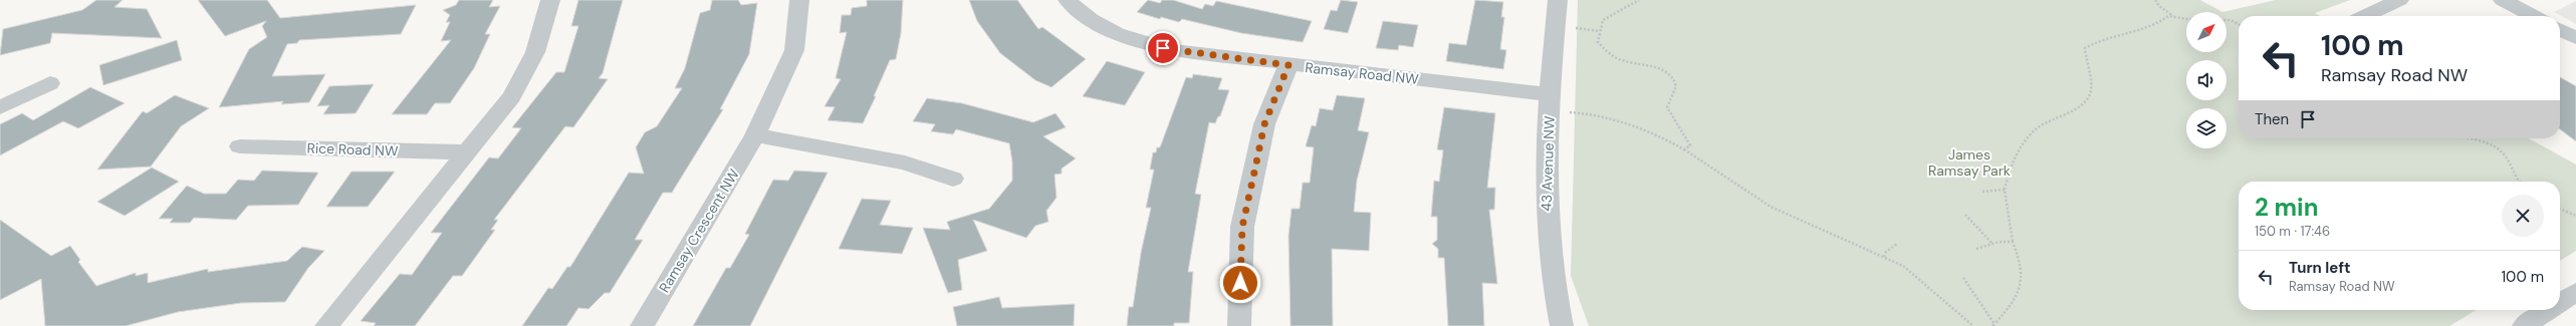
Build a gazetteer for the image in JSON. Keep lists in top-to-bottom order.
{
  "streets": {
    "street": [
      "Ramsay Road NW",
      "Rice Road NW",
      "43 Avenue NW",
      "Ramsay Crescent NW"
    ]
  },
  "crossings": [
    ["Ramsay Road NW", "43 Avenue NW"]
  ],
  "parks": ["James Ramsay Park"],
  "north": "top right",
  "page": {
    "turn": ["100 m", "Ramsay Road NW"],
    "then": "Then",
    "heading": ["2 min", "150 m · 17:46"],
    "list": [
      {
        "name": "Turn left",
        "note": "Ramsay Road NW",
        "value": "100 m"
      }
    ]
  }
}
